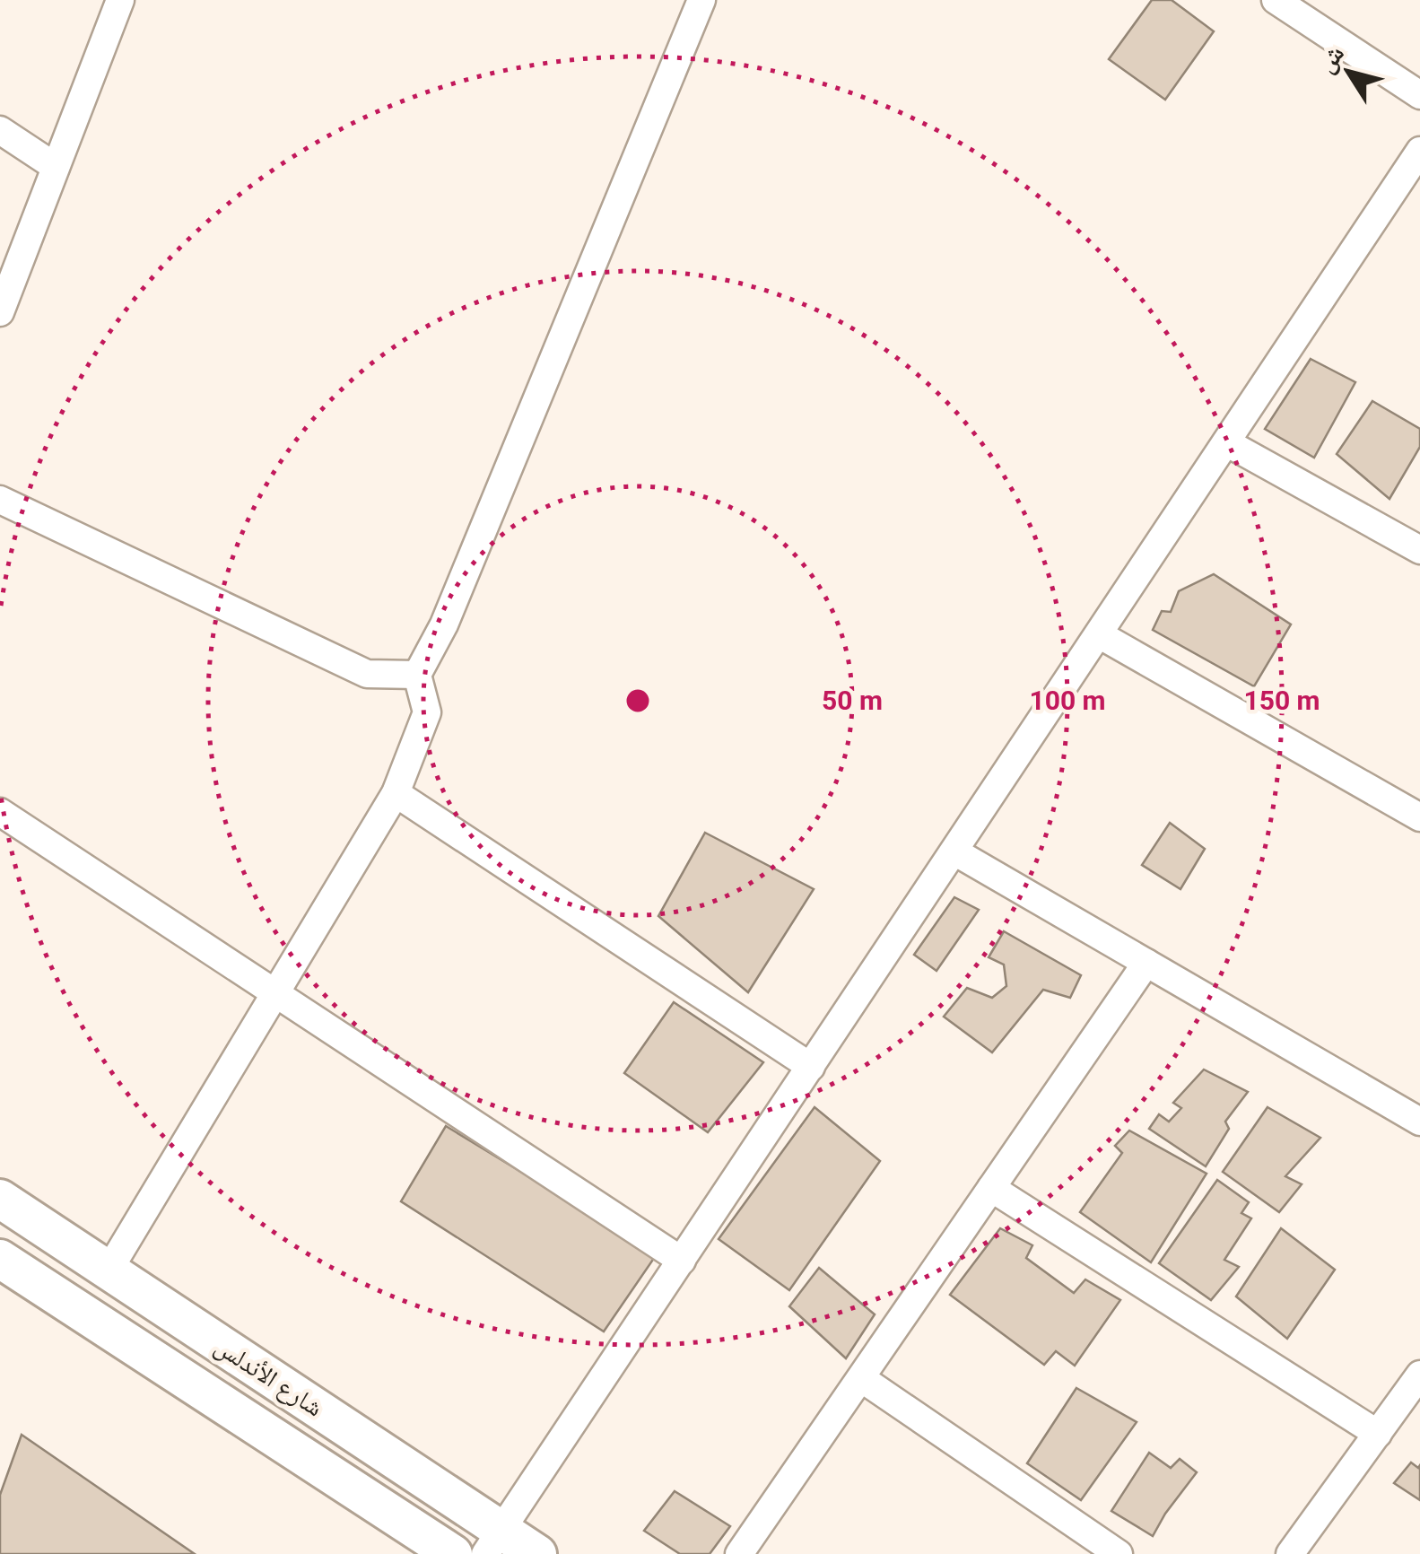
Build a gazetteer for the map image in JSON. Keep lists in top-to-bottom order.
{
  "streets": {
    "main road": ["شارع الأندلس"]
  },
  "north": "top left",
  "rings": ["50 m", "100 m", "150 m"]
}
